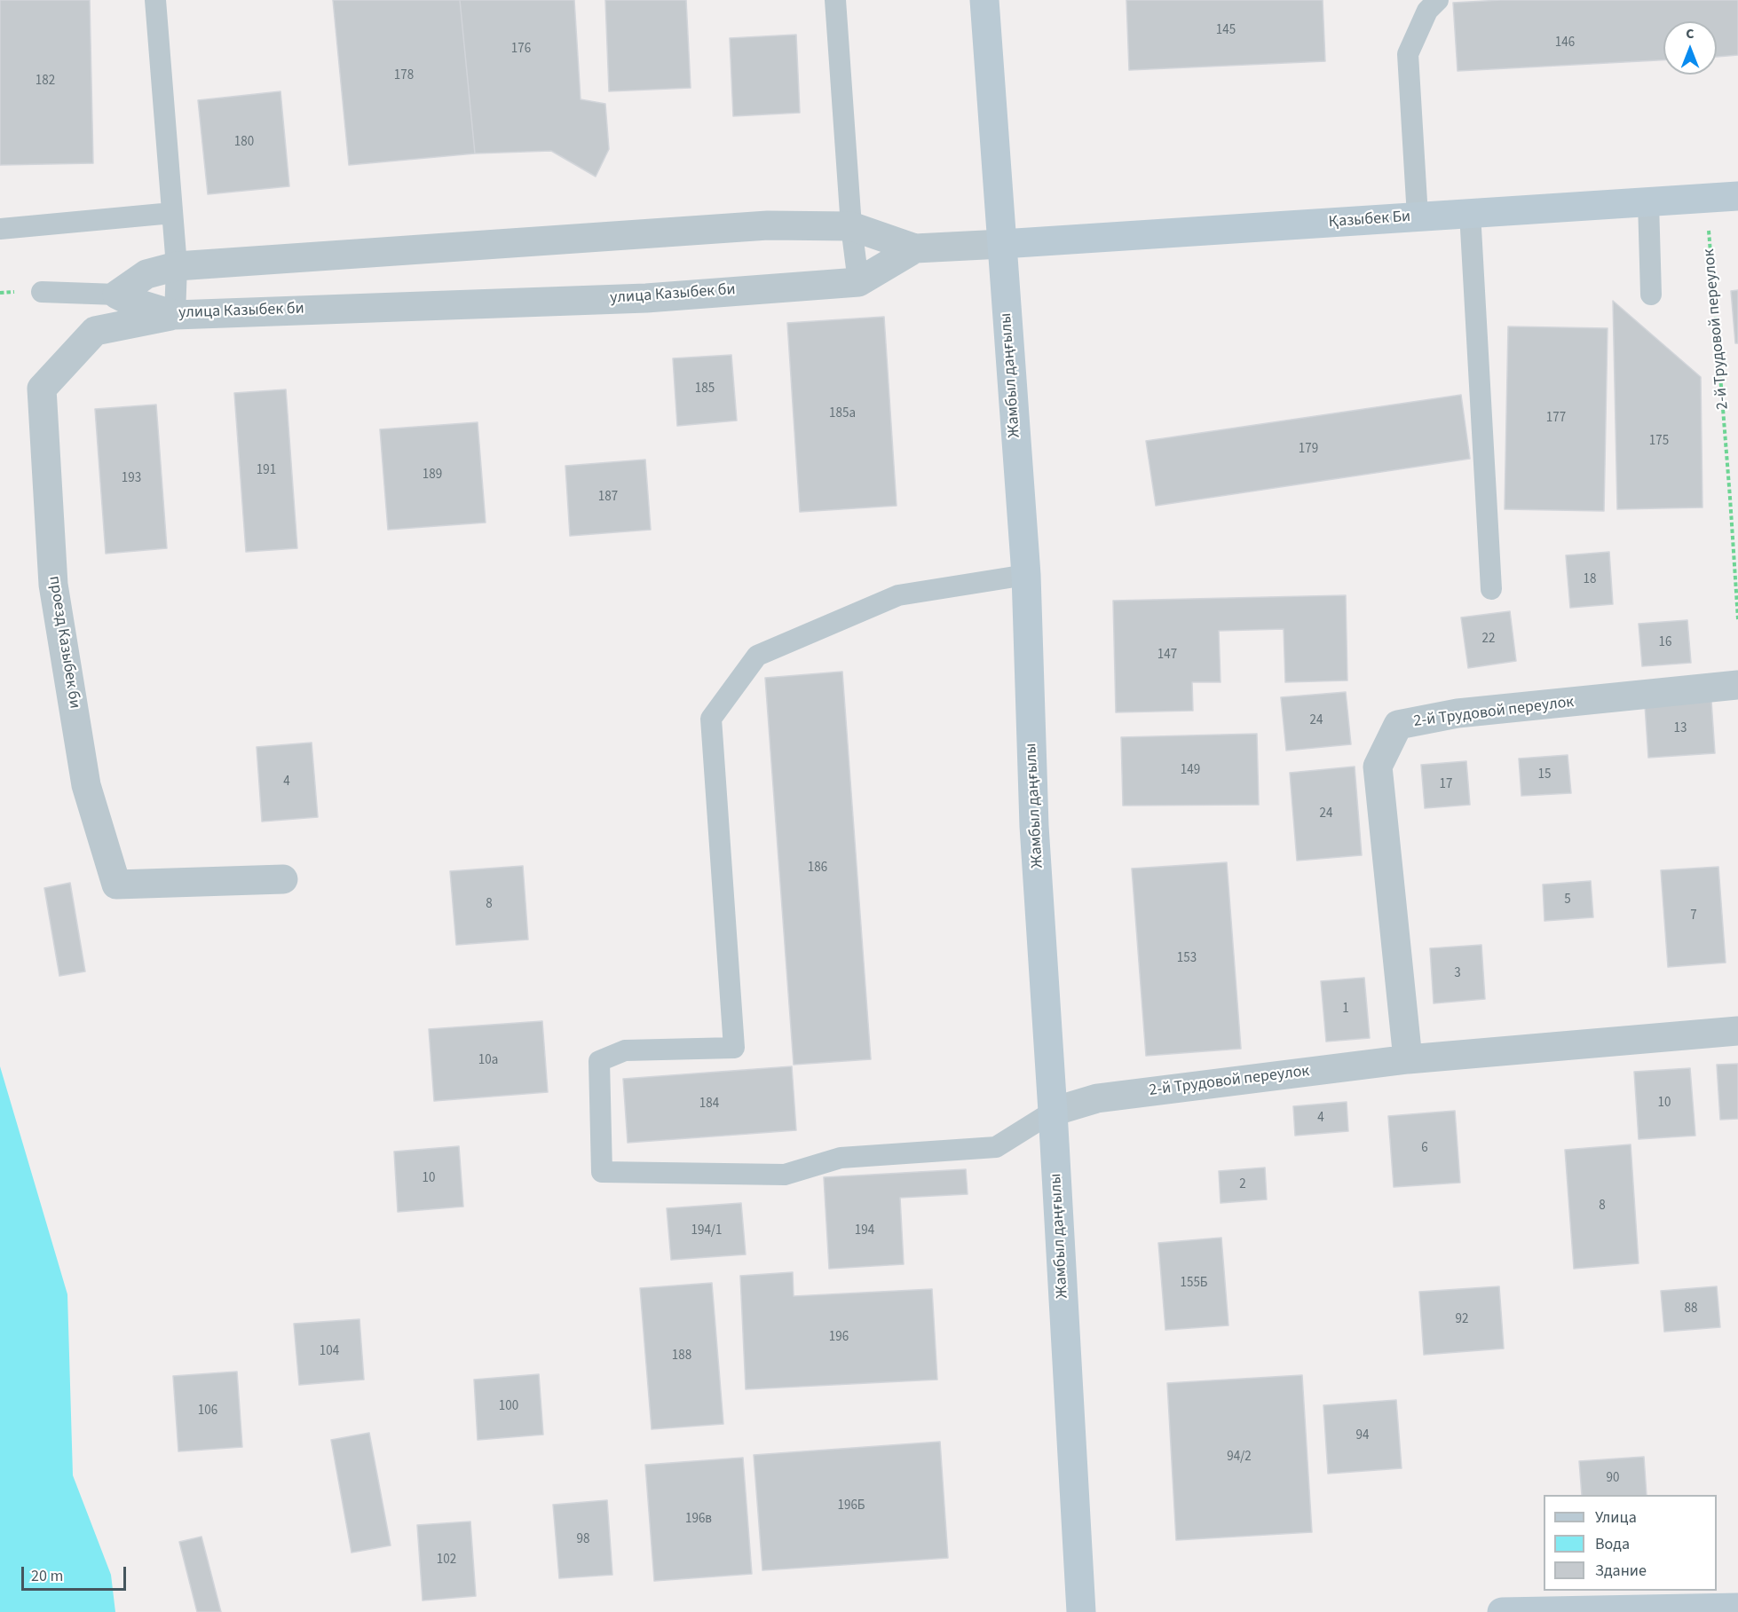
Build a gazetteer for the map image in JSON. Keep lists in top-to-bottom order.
{
  "streets": {
    "main road": ["Қазыбек Би", "Жамбыл даңғылы"],
    "street": ["улица Казыбек би", "2-й Трудовой переулок", "проезд Казыбек би"]
  },
  "crossings": [
    ["Қазыбек Би", "улица Казыбек би"],
    ["Қазыбек Би", "2-й Трудовой переулок"],
    ["Қазыбек Би", "Жамбыл даңғылы"],
    ["улица Казыбек би", "Жамбыл даңғылы"],
    ["улица Казыбек би", "проезд Казыбек би"],
    ["2-й Трудовой переулок", "Жамбыл даңғылы"]
  ],
  "house_numbers": [
    "145",
    "146",
    "176",
    "178",
    "182",
    "180",
    "185",
    "185а",
    "177",
    "175",
    "179",
    "191",
    "189",
    "193",
    "187",
    "18",
    "22",
    "16",
    "147",
    "24",
    "13",
    "149",
    "15",
    "4",
    "17",
    "24",
    "186",
    "5",
    "8",
    "7",
    "153",
    "3",
    "1",
    "10а",
    "10",
    "184",
    "4",
    "6",
    "10",
    "2",
    "8",
    "194/1",
    "194",
    "155Б",
    "88",
    "92",
    "196",
    "104",
    "188",
    "100",
    "106",
    "94",
    "94/2",
    "90",
    "196Б",
    "196в",
    "98",
    "102"
  ],
  "legend": ["Улица", "Вода", "Здание"],
  "scale_bar": "20 m",
  "north": "top"
}
